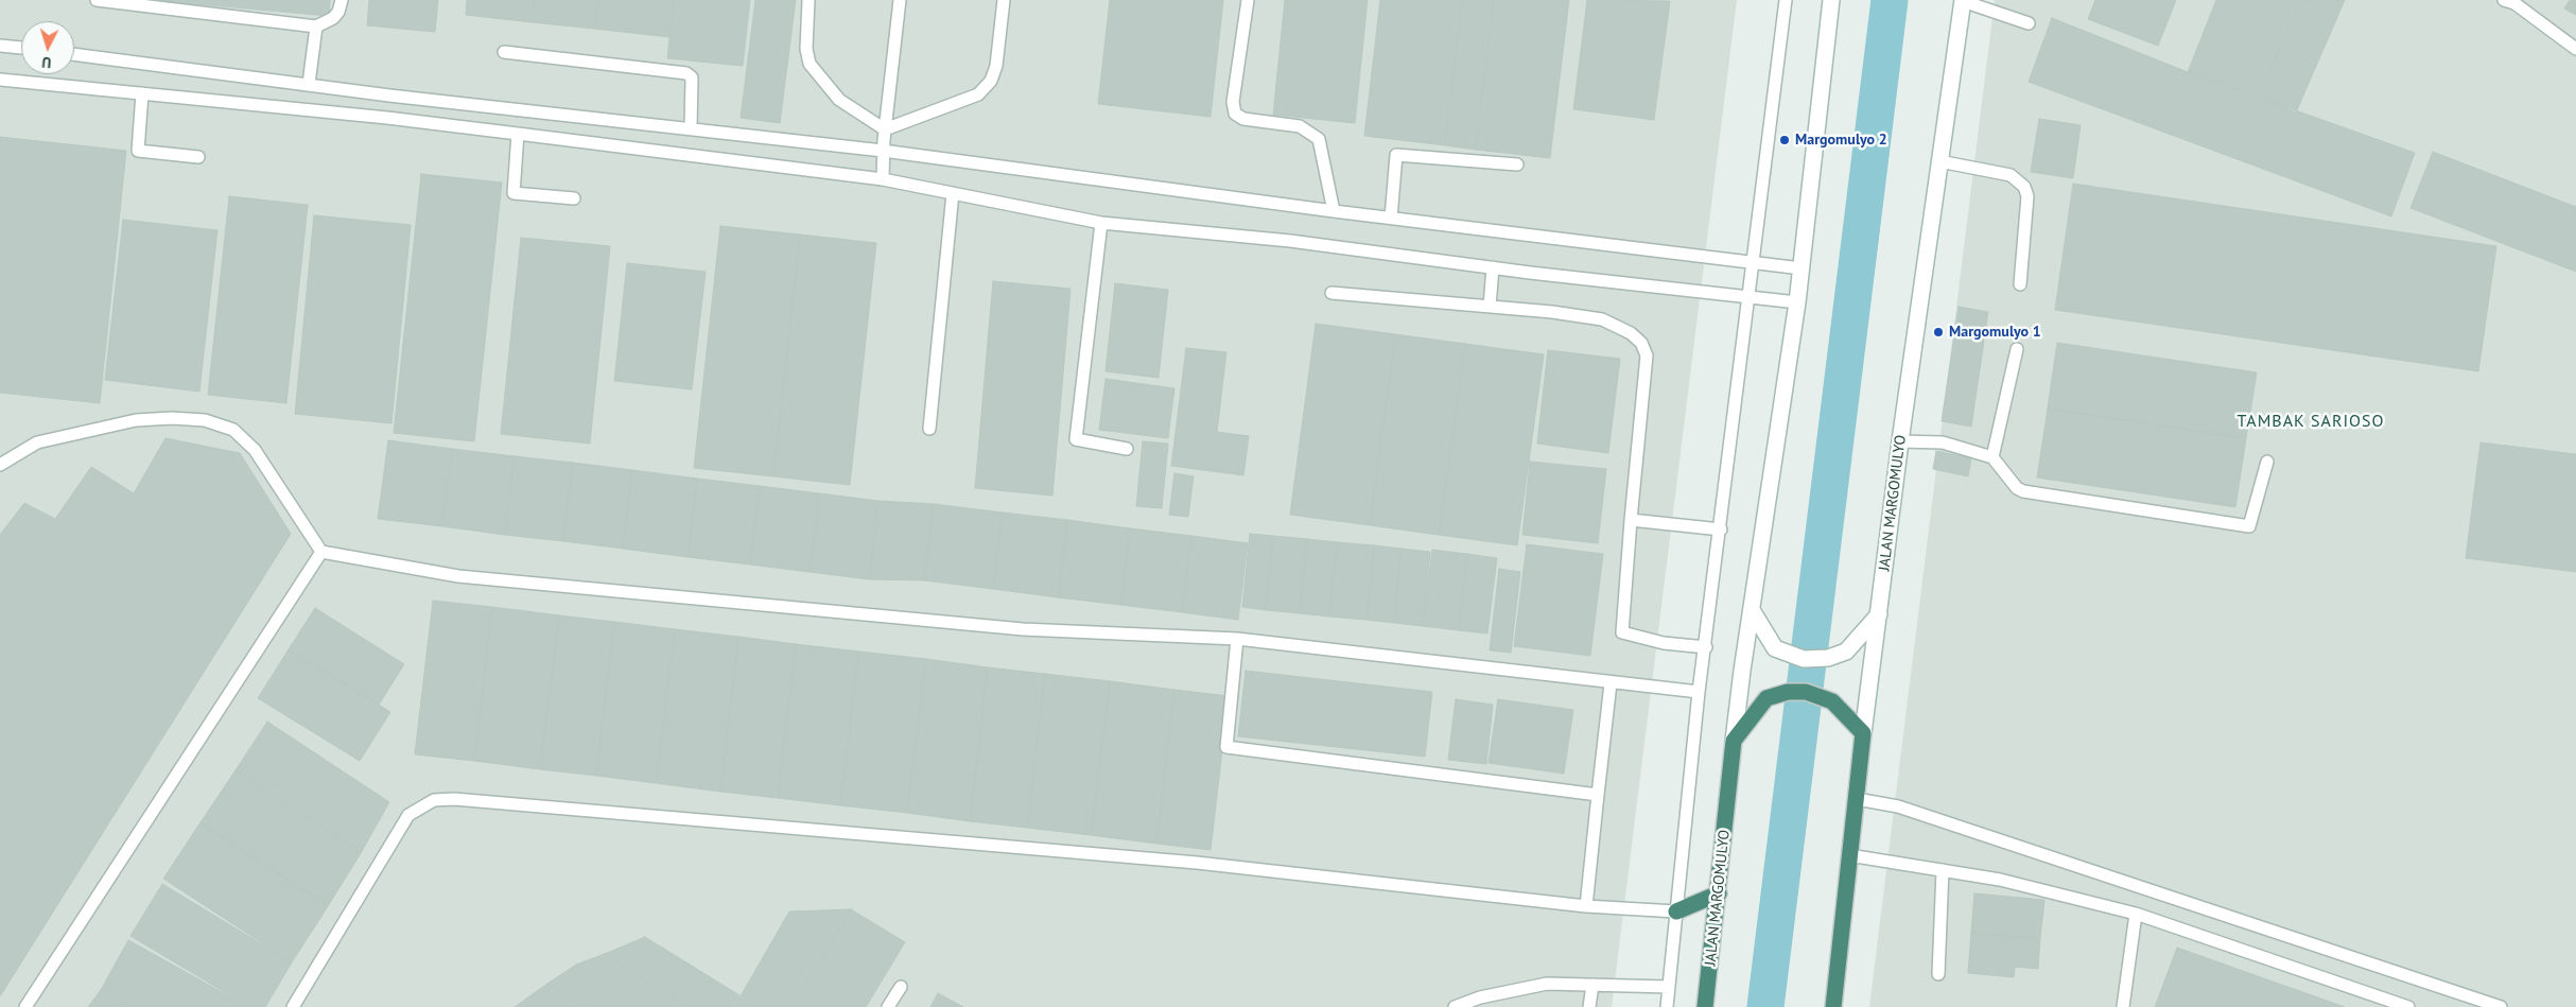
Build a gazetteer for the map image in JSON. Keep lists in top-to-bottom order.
{
  "streets": {
    "highway": ["JALAN MARGOMULYO"]
  },
  "districts": ["TAMBAK SARIOSO"],
  "places": ["Margomulyo 2", "Margomulyo 1"],
  "north": "bottom"
}
